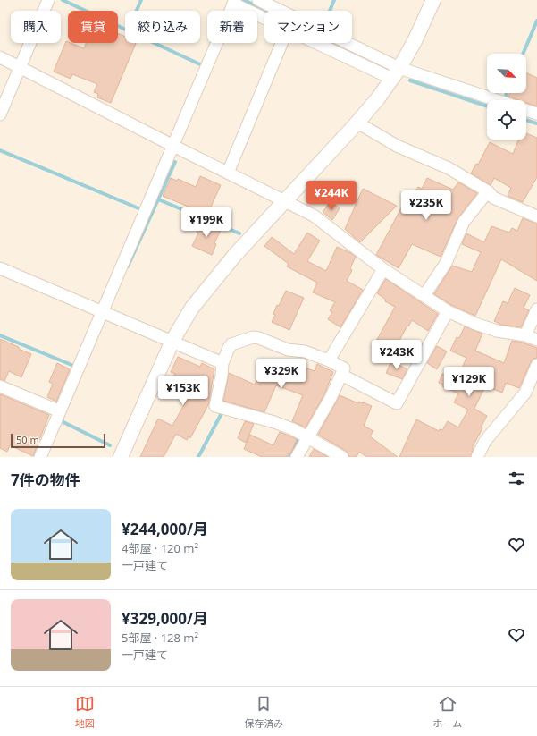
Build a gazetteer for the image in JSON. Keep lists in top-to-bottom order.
{
  "scale_bar": "50 m",
  "north": "bottom right",
  "page": {
    "chip": [
      "購入",
      "賃貸",
      "絞り込み",
      "新着",
      "マンション"
    ],
    "price": [
      "¥244K",
      "¥235K",
      "¥199K",
      "¥243K",
      "¥329K",
      "¥129K",
      "¥153K"
    ],
    "scale": "50 m",
    "heading": "7件の物件",
    "list": [
      {
        "name": "¥244,000/月",
        "note": "4部屋 · 120 m² · 一戸建て"
      },
      {
        "name": "¥329,000/月",
        "note": "5部屋 · 128 m² · 一戸建て"
      }
    ],
    "tabs": ["地図", "保存済み", "ホーム"]
  }
}
